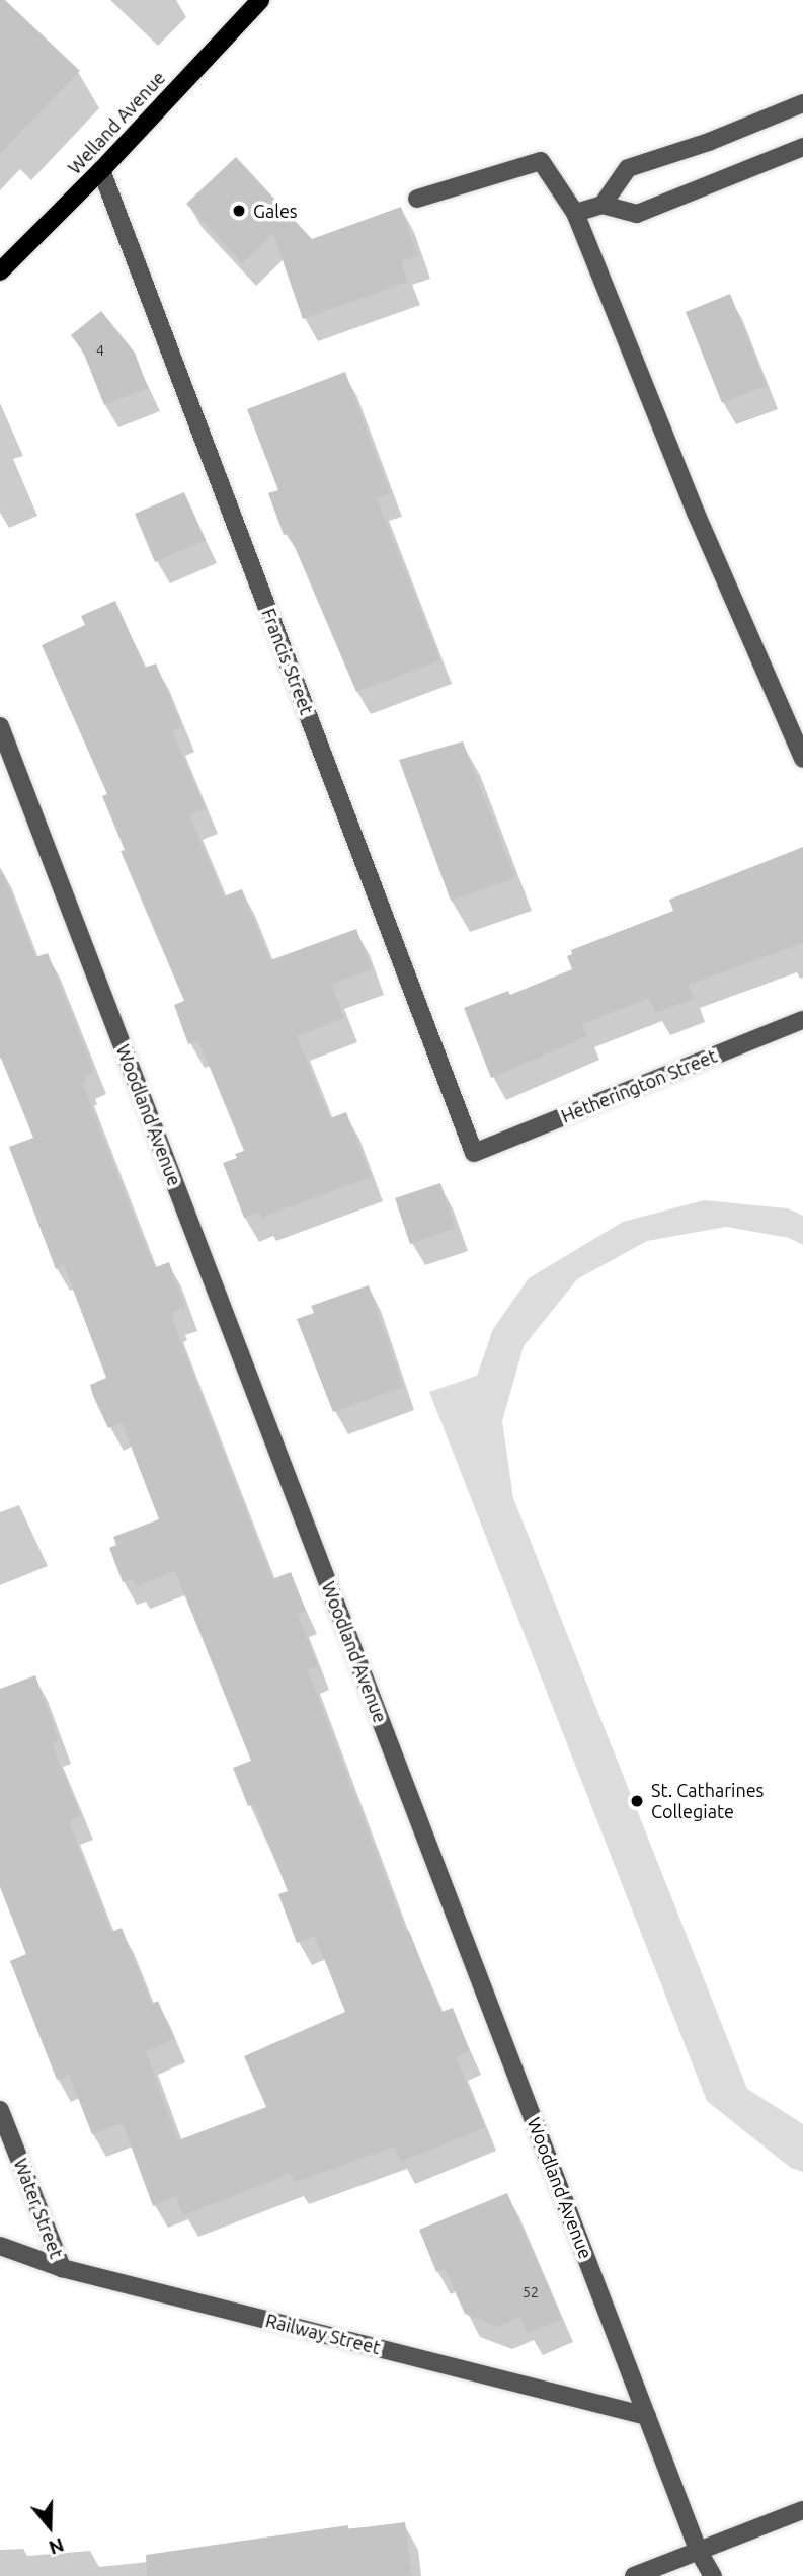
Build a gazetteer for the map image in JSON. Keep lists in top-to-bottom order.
{
  "streets": {
    "main road": ["Welland Avenue"],
    "street": [
      "Francis Street",
      "Hetherington Street",
      "Woodland Avenue",
      "Water Street",
      "Railway Street"
    ]
  },
  "crossings": [
    ["Welland Avenue", "Francis Street"],
    ["Francis Street", "Hetherington Street"],
    ["Woodland Avenue", "Railway Street"],
    ["Water Street", "Railway Street"]
  ],
  "places": ["Gales", "St. Catharines Collegiate"],
  "house_numbers": ["4", "52"],
  "north": "bottom"
}
